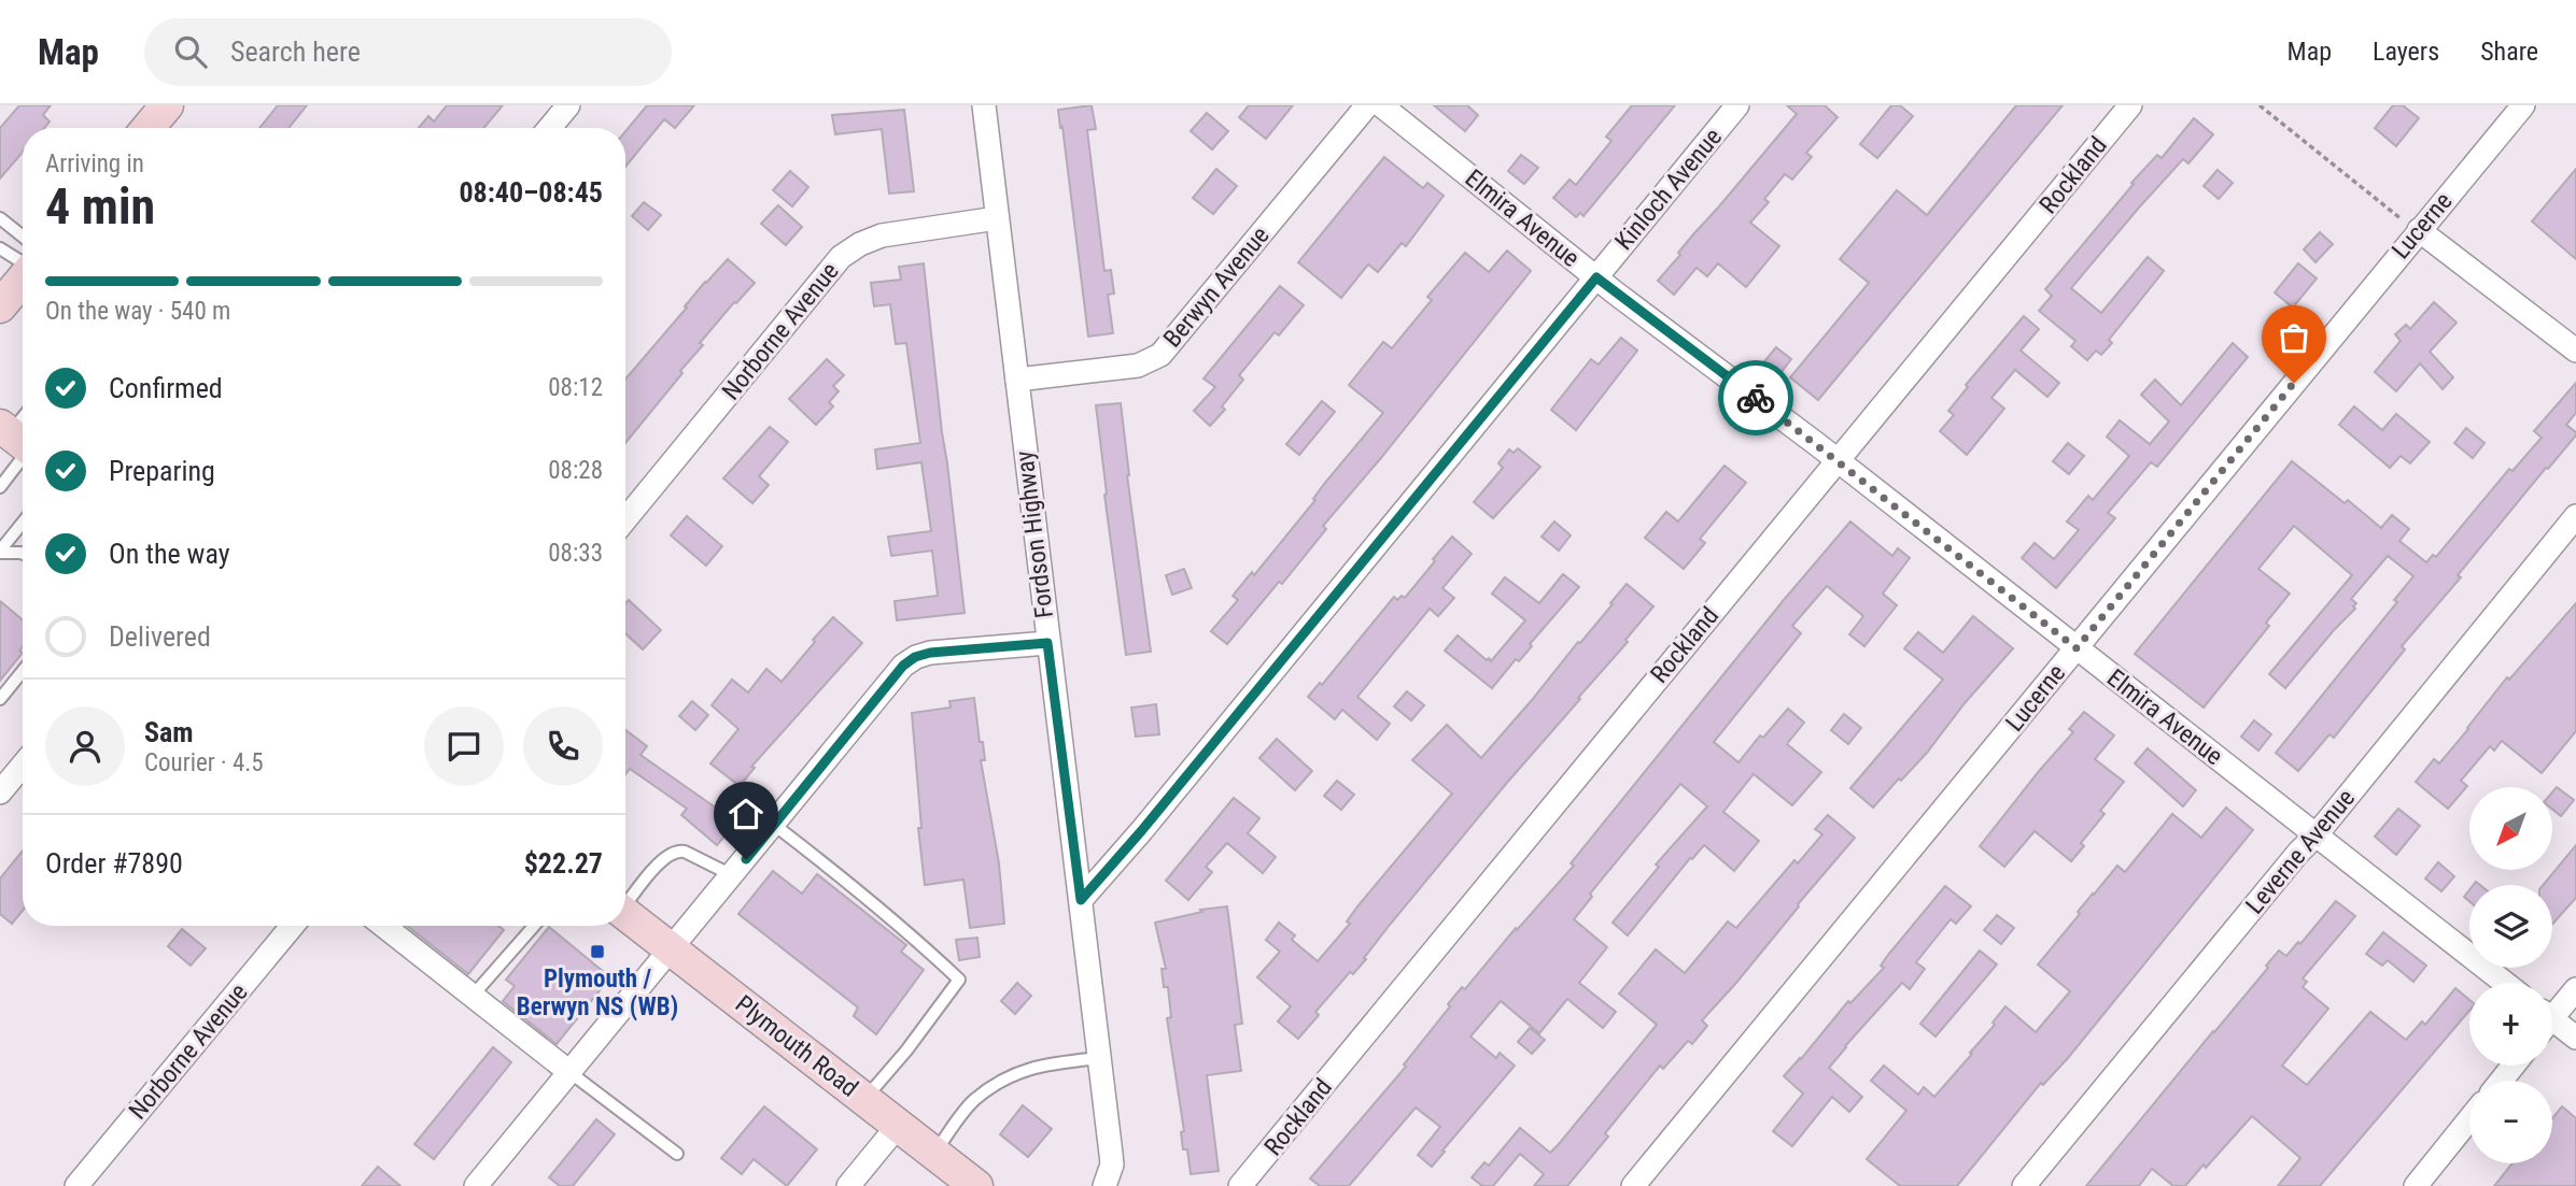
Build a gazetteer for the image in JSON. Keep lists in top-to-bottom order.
{
  "streets": {
    "main road": ["Plymouth Road"],
    "street": [
      "Rockland",
      "Kinloch Avenue",
      "Elmira Avenue",
      "Lucerne",
      "Berwyn Avenue",
      "Norborne Avenue",
      "Fordson Highway",
      "Leverne Avenue"
    ]
  },
  "crossings": [
    ["Rockland", "Elmira Avenue"],
    ["Kinloch Avenue", "Elmira Avenue"],
    ["Kinloch Avenue", "Fordson Highway"],
    ["Elmira Avenue", "Lucerne"],
    ["Elmira Avenue", "Leverne Avenue"],
    ["Berwyn Avenue", "Fordson Highway"],
    ["Norborne Avenue", "Fordson Highway"]
  ],
  "places": {
    "transit": ["Plymouth / Berwyn NS (WB)"]
  },
  "north": "bottom left",
  "page": {
    "header": "Map",
    "search": "Search here",
    "nav": ["Map", "Layers", "Share"],
    "heading": ["4 min", "Arriving in", "08:40–08:45"],
    "panel": [
      "Sam",
      "Courier · 4.5",
      "Order #7890",
      "$22.27"
    ],
    "bar": "On the way · 540 m",
    "list": [
      ["Confirmed", "08:12"],
      ["Preparing", "08:28"],
      ["On the way", "08:33"],
      "Delivered"
    ],
    "map_buttons": ["+", "−"]
  }
}
